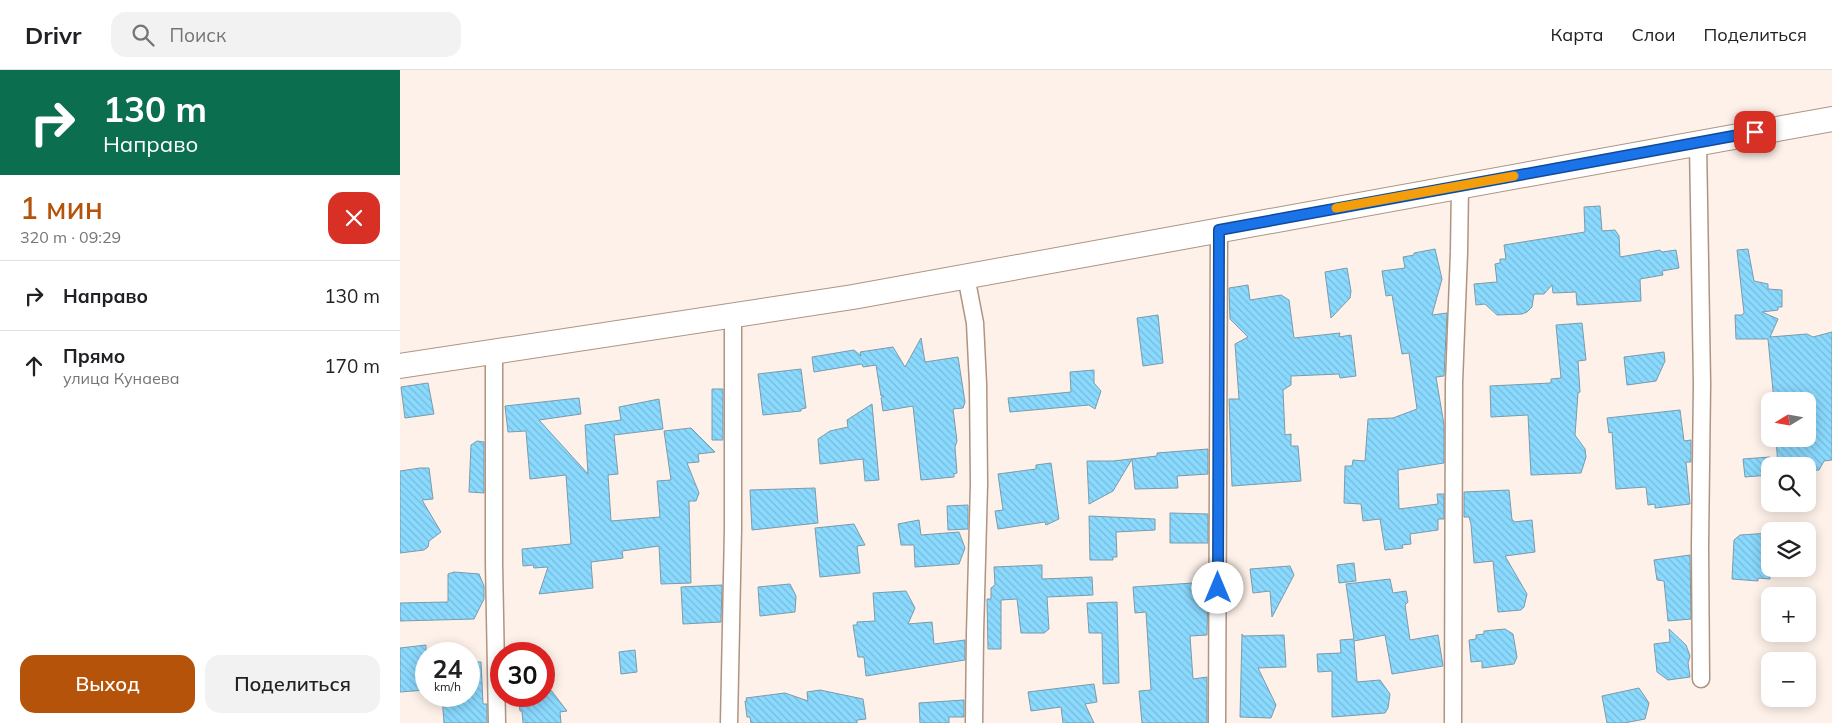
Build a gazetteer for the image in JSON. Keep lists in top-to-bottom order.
{
  "north": "left",
  "page": {
    "header": "Drivr",
    "search": "Поиск",
    "nav": ["Карта", "Слои", "Поделиться"],
    "turn": ["130 m", "Направо"],
    "heading": ["1 мин", "320 m · 09:29"],
    "list": [
      {
        "name": "Направо",
        "value": "130 m"
      },
      {
        "name": "Прямо",
        "note": "улица Кунаева",
        "value": "170 m"
      }
    ],
    "map_buttons": ["+", "−"],
    "speed": "24 km/h",
    "limit": "30",
    "buttons": ["Выход", "Поделиться"]
  }
}
